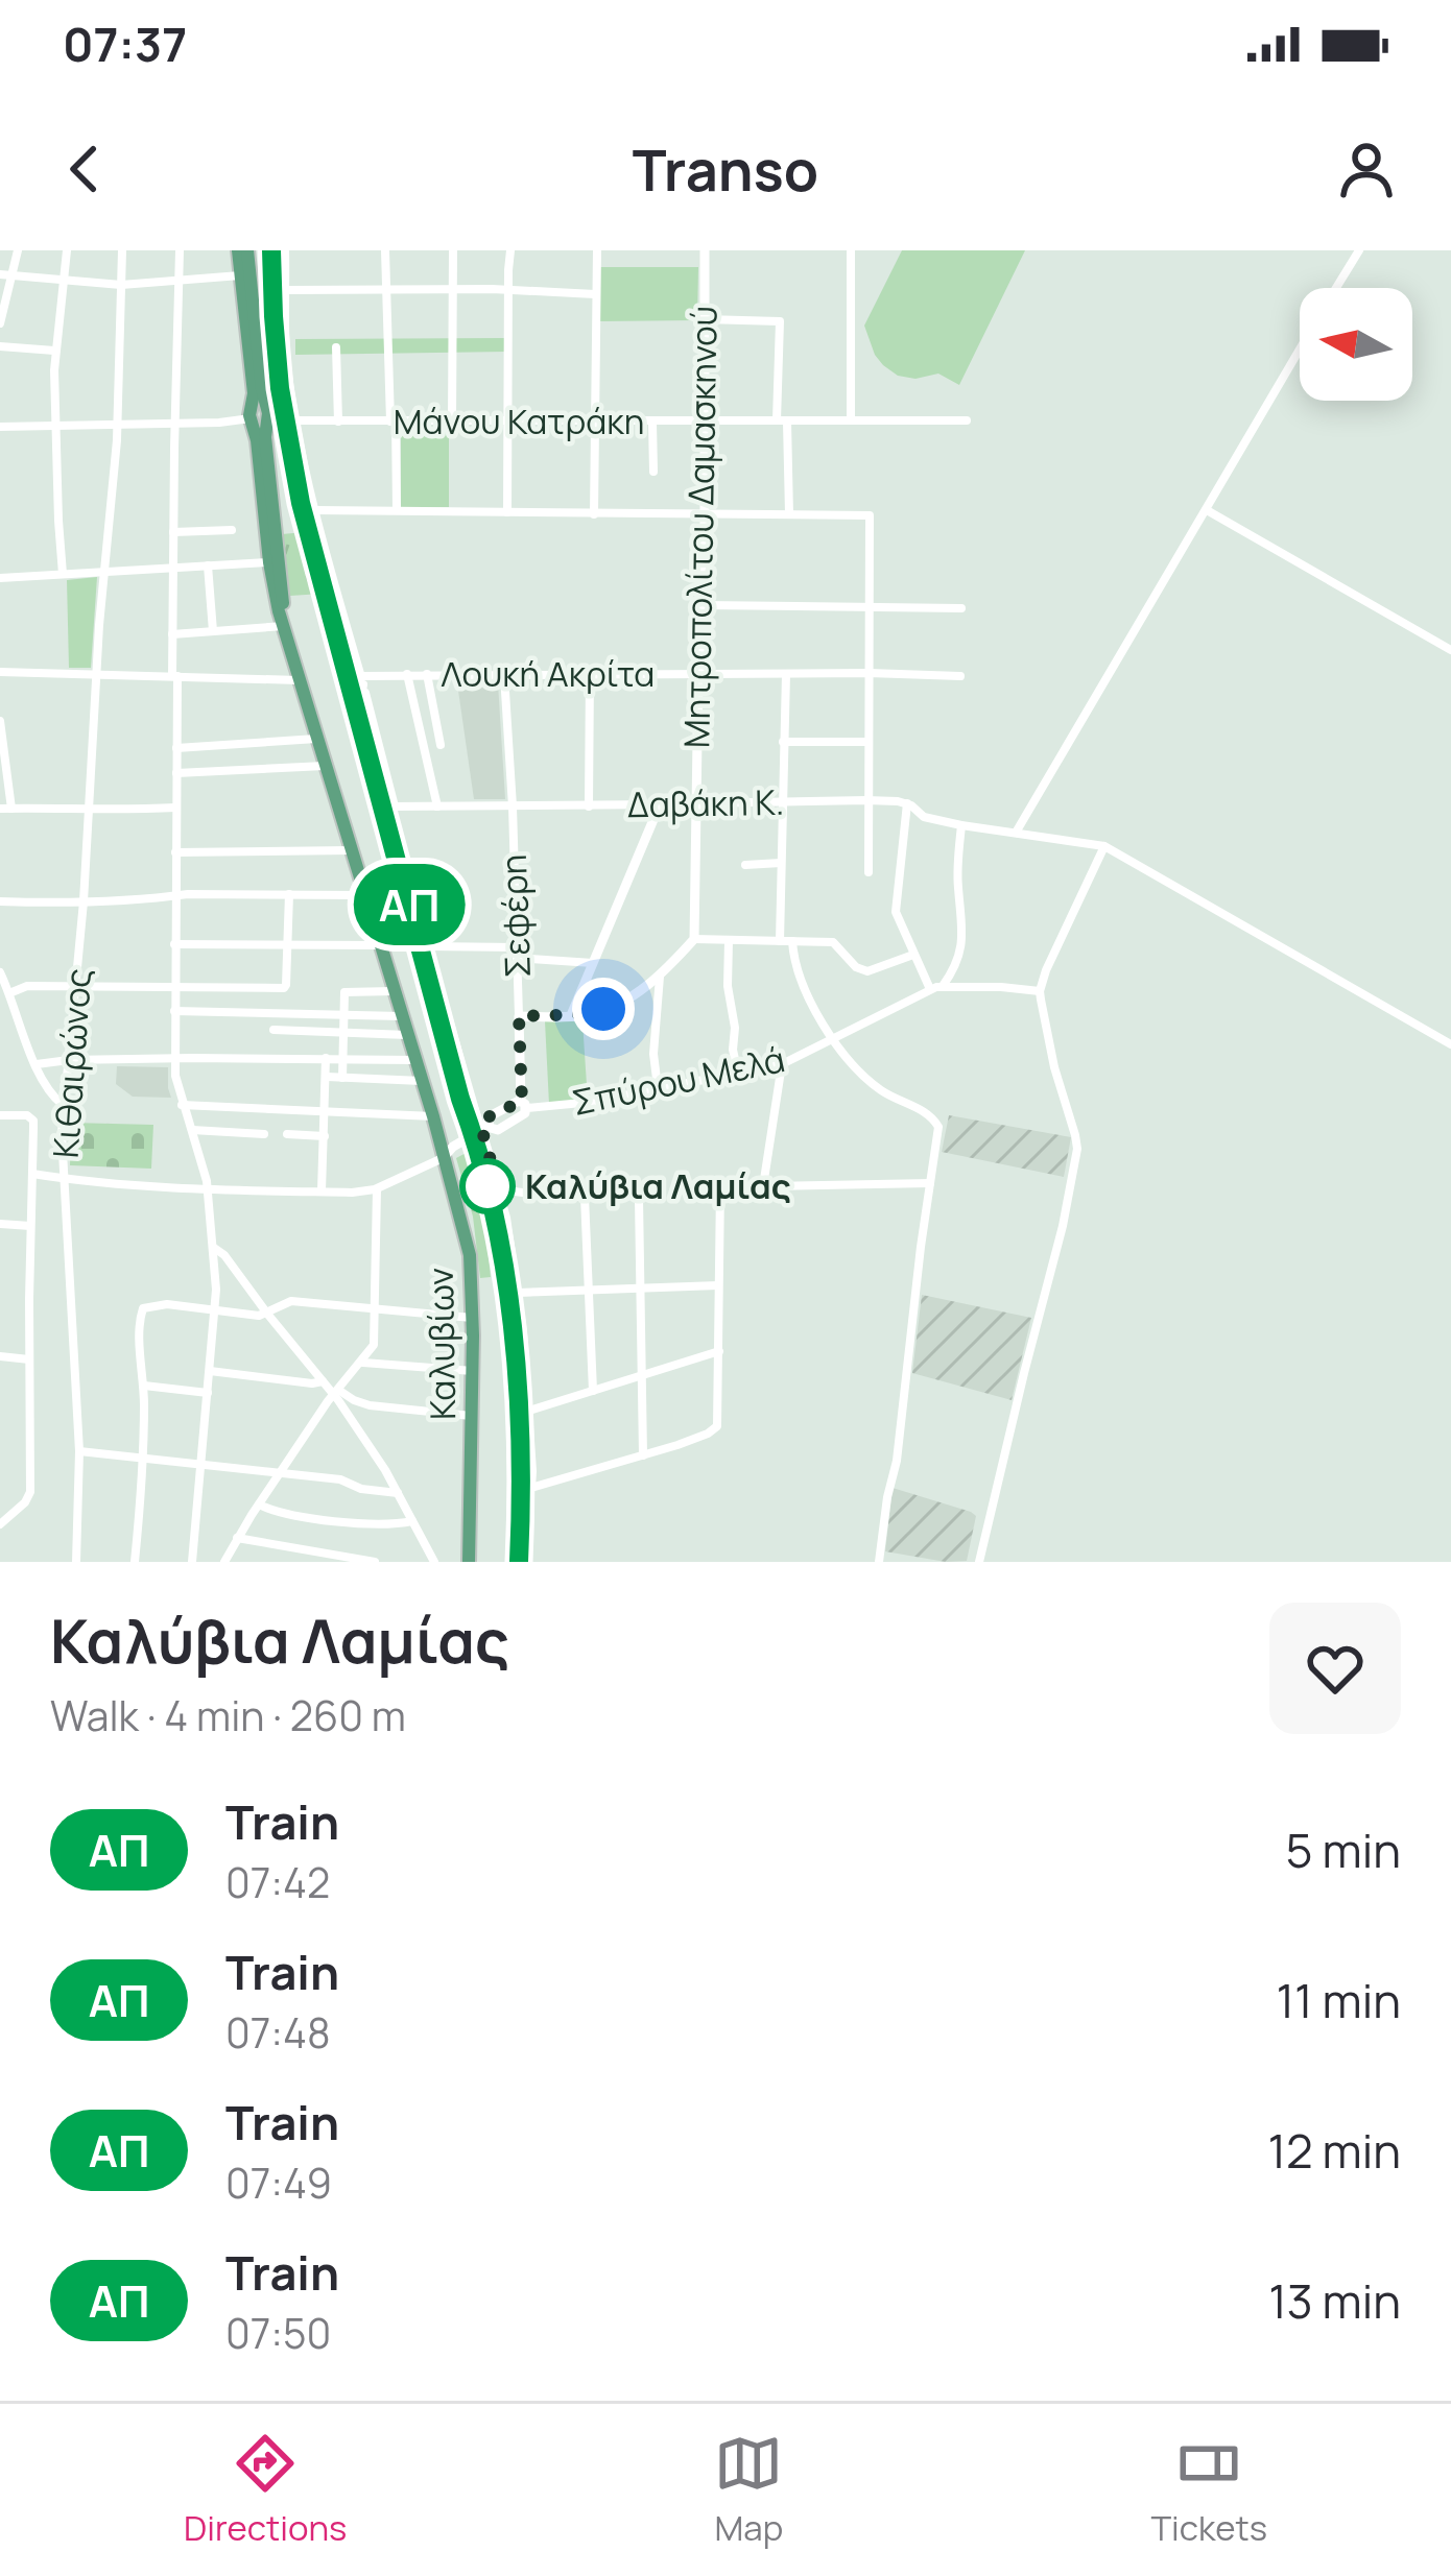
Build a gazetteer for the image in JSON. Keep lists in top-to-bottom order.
{
  "streets": {
    "main road": ["Καλυβίων"],
    "street": [
      "Μάνου Κατράκη",
      "Μητροπολίτου Δαμασκηνού",
      "Λουκή Ακρίτα",
      "Δαβάκη Κ.",
      "Σεφέρη",
      "Κιθαιρώνος",
      "Σπύρου Μελά"
    ]
  },
  "crossings": [
    ["Μάνου Κατράκη", "Μητροπολίτου Δαμασκηνού"],
    ["Μητροπολίτου Δαμασκηνού", "Λουκή Ακρίτα"],
    ["Μητροπολίτου Δαμασκηνού", "Δαβάκη Κ."],
    ["Λουκή Ακρίτα", "Σεφέρη"],
    ["Δαβάκη Κ.", "Σεφέρη"],
    ["Σεφέρη", "Σπύρου Μελά"]
  ],
  "places": ["Καλύβια Λαμίας"],
  "north": "left",
  "page": {
    "status": "07:37",
    "header": "Transo",
    "on_map": "ΑΠ",
    "heading": ["Καλύβια Λαμίας", "Walk · 4 min · 260 m"],
    "list": [
      {
        "mark": "ΑΠ",
        "name": "Train",
        "note": "07:42",
        "value": "5 min"
      },
      {
        "mark": "ΑΠ",
        "name": "Train",
        "note": "07:48",
        "value": "11 min"
      },
      {
        "mark": "ΑΠ",
        "name": "Train",
        "note": "07:49",
        "value": "12 min"
      },
      {
        "mark": "ΑΠ",
        "name": "Train",
        "note": "07:50",
        "value": "13 min"
      }
    ],
    "tabs": ["Directions", "Map", "Tickets"]
  }
}
